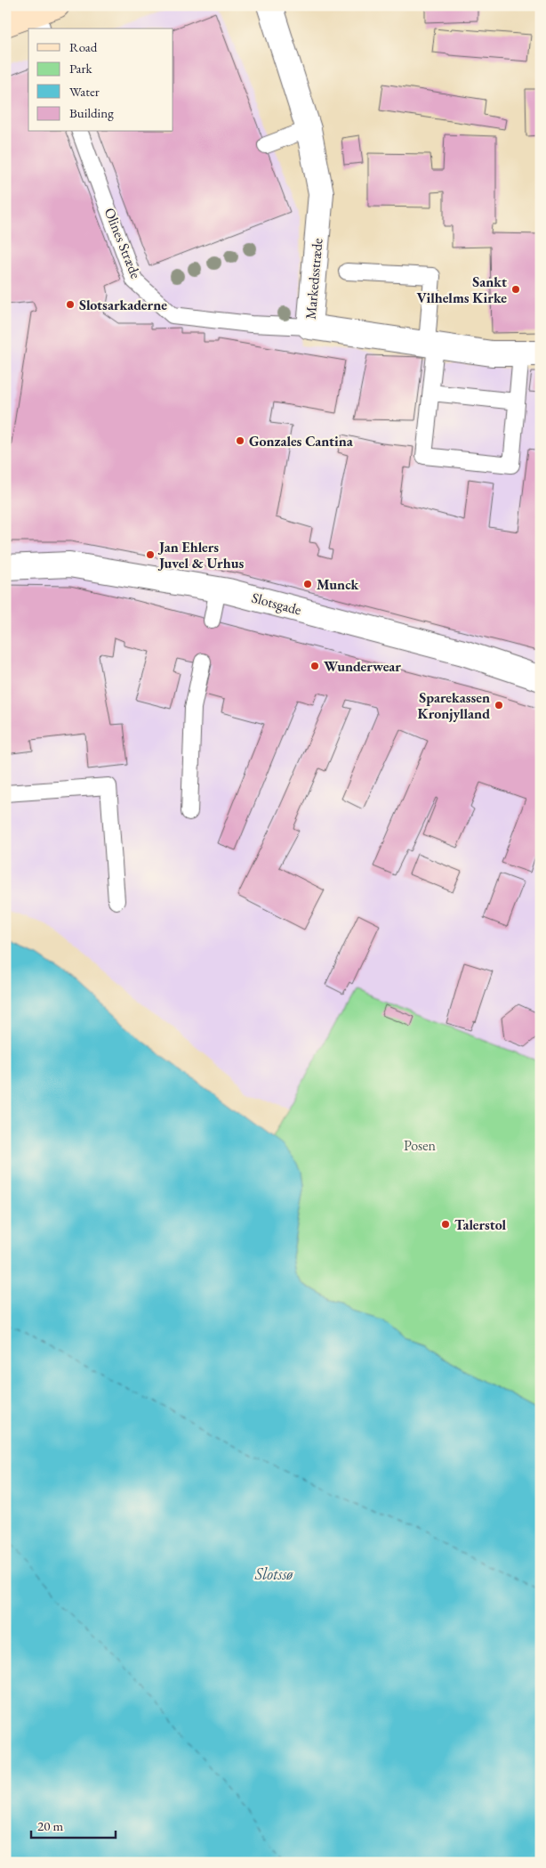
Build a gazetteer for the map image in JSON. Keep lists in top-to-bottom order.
{
  "streets": {
    "street": ["Markedsstræde", "Slotsgade"],
    "lane": ["Olines Stræde"]
  },
  "crossings": [
    ["Olines Stræde", "Markedsstræde"]
  ],
  "water": ["Slotssø"],
  "parks": ["Posen"],
  "places": [
    "Sankt Vilhelms Kirke",
    "Slotsarkaderne",
    "Gonzales Cantina",
    "Jan Ehlers Juvel & Urhus",
    "Munck",
    "Wunderwear",
    "Sparekassen Kronjylland",
    "Talerstol"
  ],
  "legend": [
    "Road",
    "Park",
    "Water",
    "Building"
  ],
  "scale_bar": "20 m"
}
